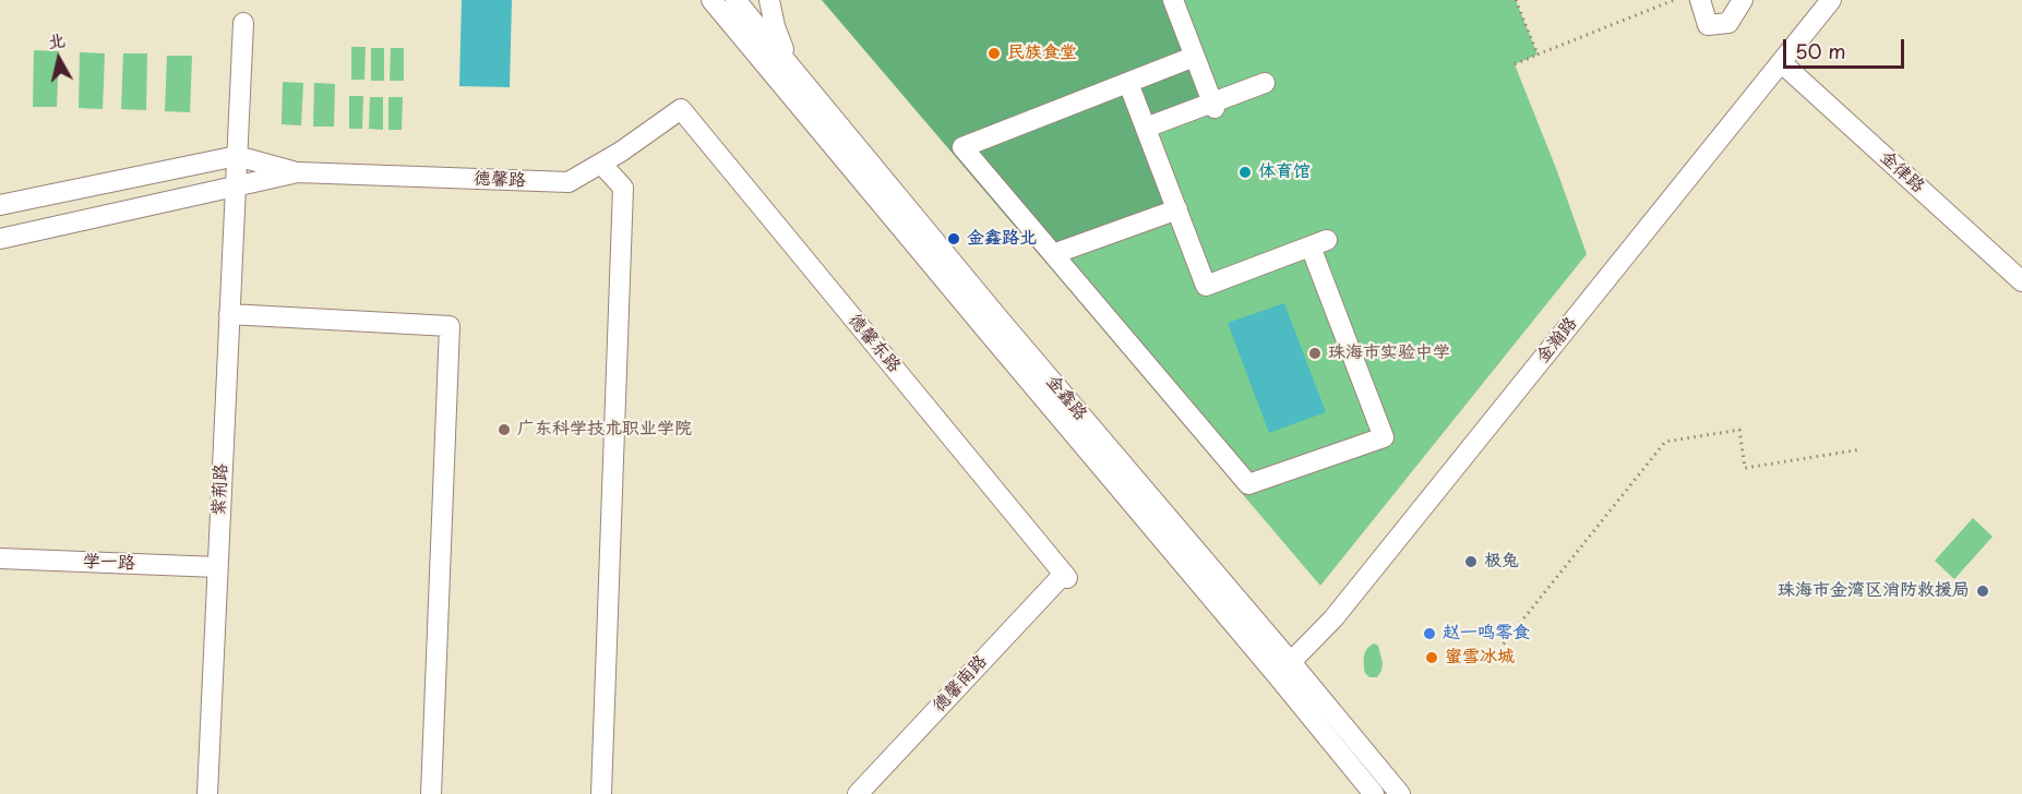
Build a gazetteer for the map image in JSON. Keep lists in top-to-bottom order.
{
  "streets": {
    "street": [
      "金律路",
      "德馨路",
      "金瀚路",
      "德馨东路",
      "金鑫路",
      "紫荊路",
      "学一路",
      "德馨南路"
    ]
  },
  "crossings": [
    ["金律路", "金瀚路"],
    ["德馨路", "德馨东路"],
    ["德馨路", "紫荊路"],
    ["金瀚路", "金鑫路"],
    ["德馨东路", "德馨南路"],
    ["紫荊路", "学一路"]
  ],
  "places": [
    "民族食堂",
    "体育馆",
    "金鑫路北",
    "珠海市实验中学",
    "广东科学技术职业学院",
    "极兔",
    "珠海市金湾区消防救援局",
    "赵一鸣零食",
    "蜜雪冰城"
  ],
  "scale_bar": "50 m",
  "north": "top"
}
